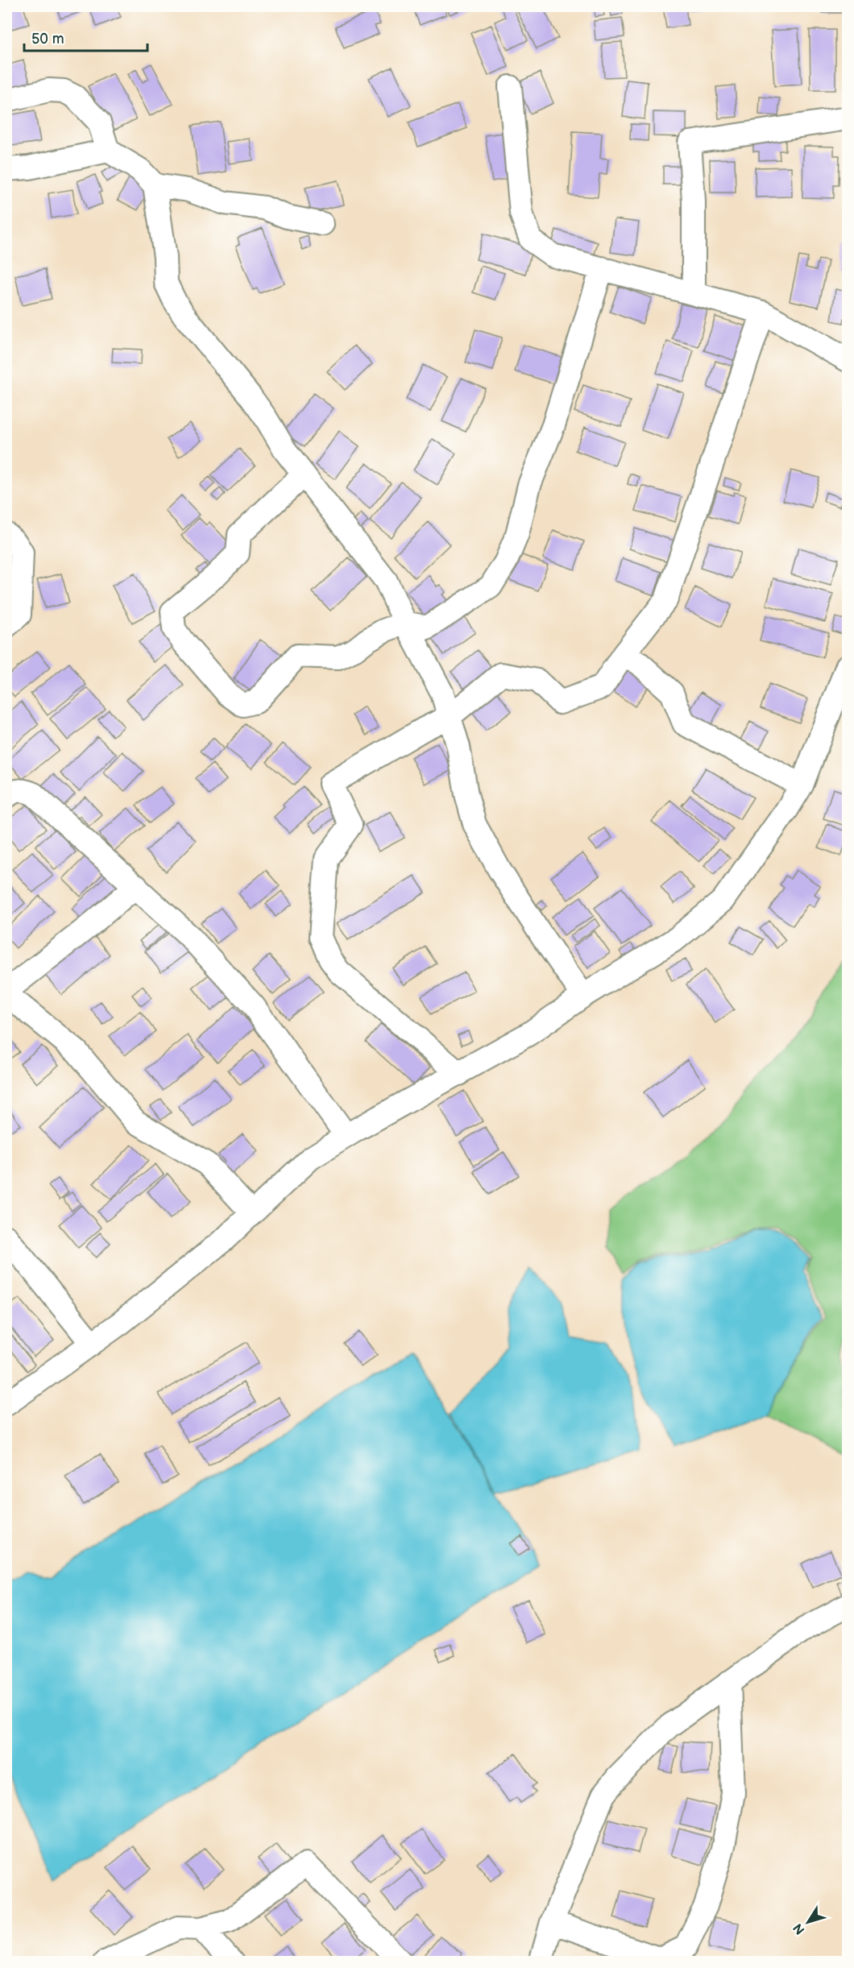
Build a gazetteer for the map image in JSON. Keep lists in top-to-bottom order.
{
  "scale_bar": "50 m",
  "north": "bottom left"
}
